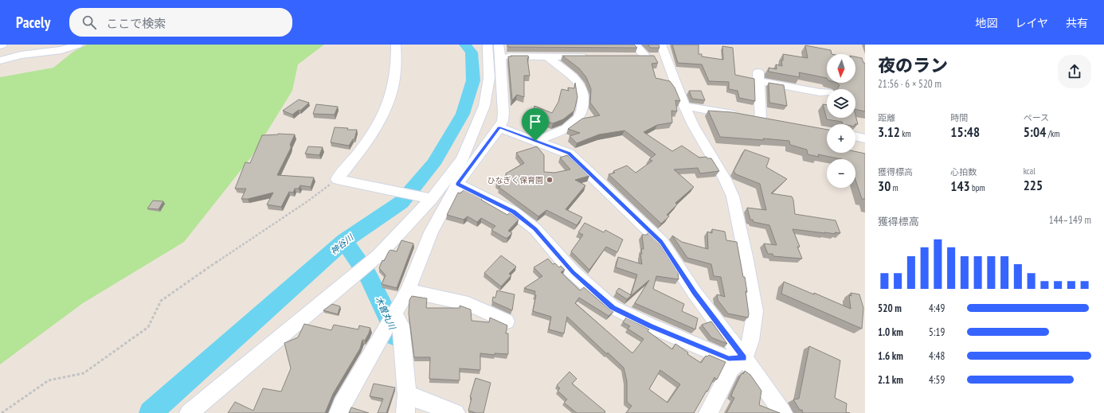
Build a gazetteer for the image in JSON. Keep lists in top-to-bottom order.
{
  "water": ["神谷川", "木曽丸川"],
  "places": ["ひなぎく保育園"],
  "north": "bottom",
  "page": {
    "header": "Pacely",
    "search": "ここで検索",
    "nav": ["地図", "レイヤ", "共有"],
    "heading": ["夜のラン", "21:56 · 6 × 520 m"],
    "map_buttons": ["+", "−"],
    "stats": [
      ["距離", "3.12 km"],
      ["時間", "15:48"],
      ["ペース", "5:04 /km"],
      ["獲得標高", "30 m"],
      ["心拍数", "143 bpm"],
      ["kcal", "225"]
    ],
    "chart": ["獲得標高", "144–149 m"],
    "list": [
      {
        "name": "520 m",
        "note": "4:49"
      },
      {
        "name": "1.0 km",
        "note": "5:19"
      },
      {
        "name": "1.6 km",
        "note": "4:48"
      },
      {
        "name": "2.1 km",
        "note": "4:59"
      }
    ]
  }
}
